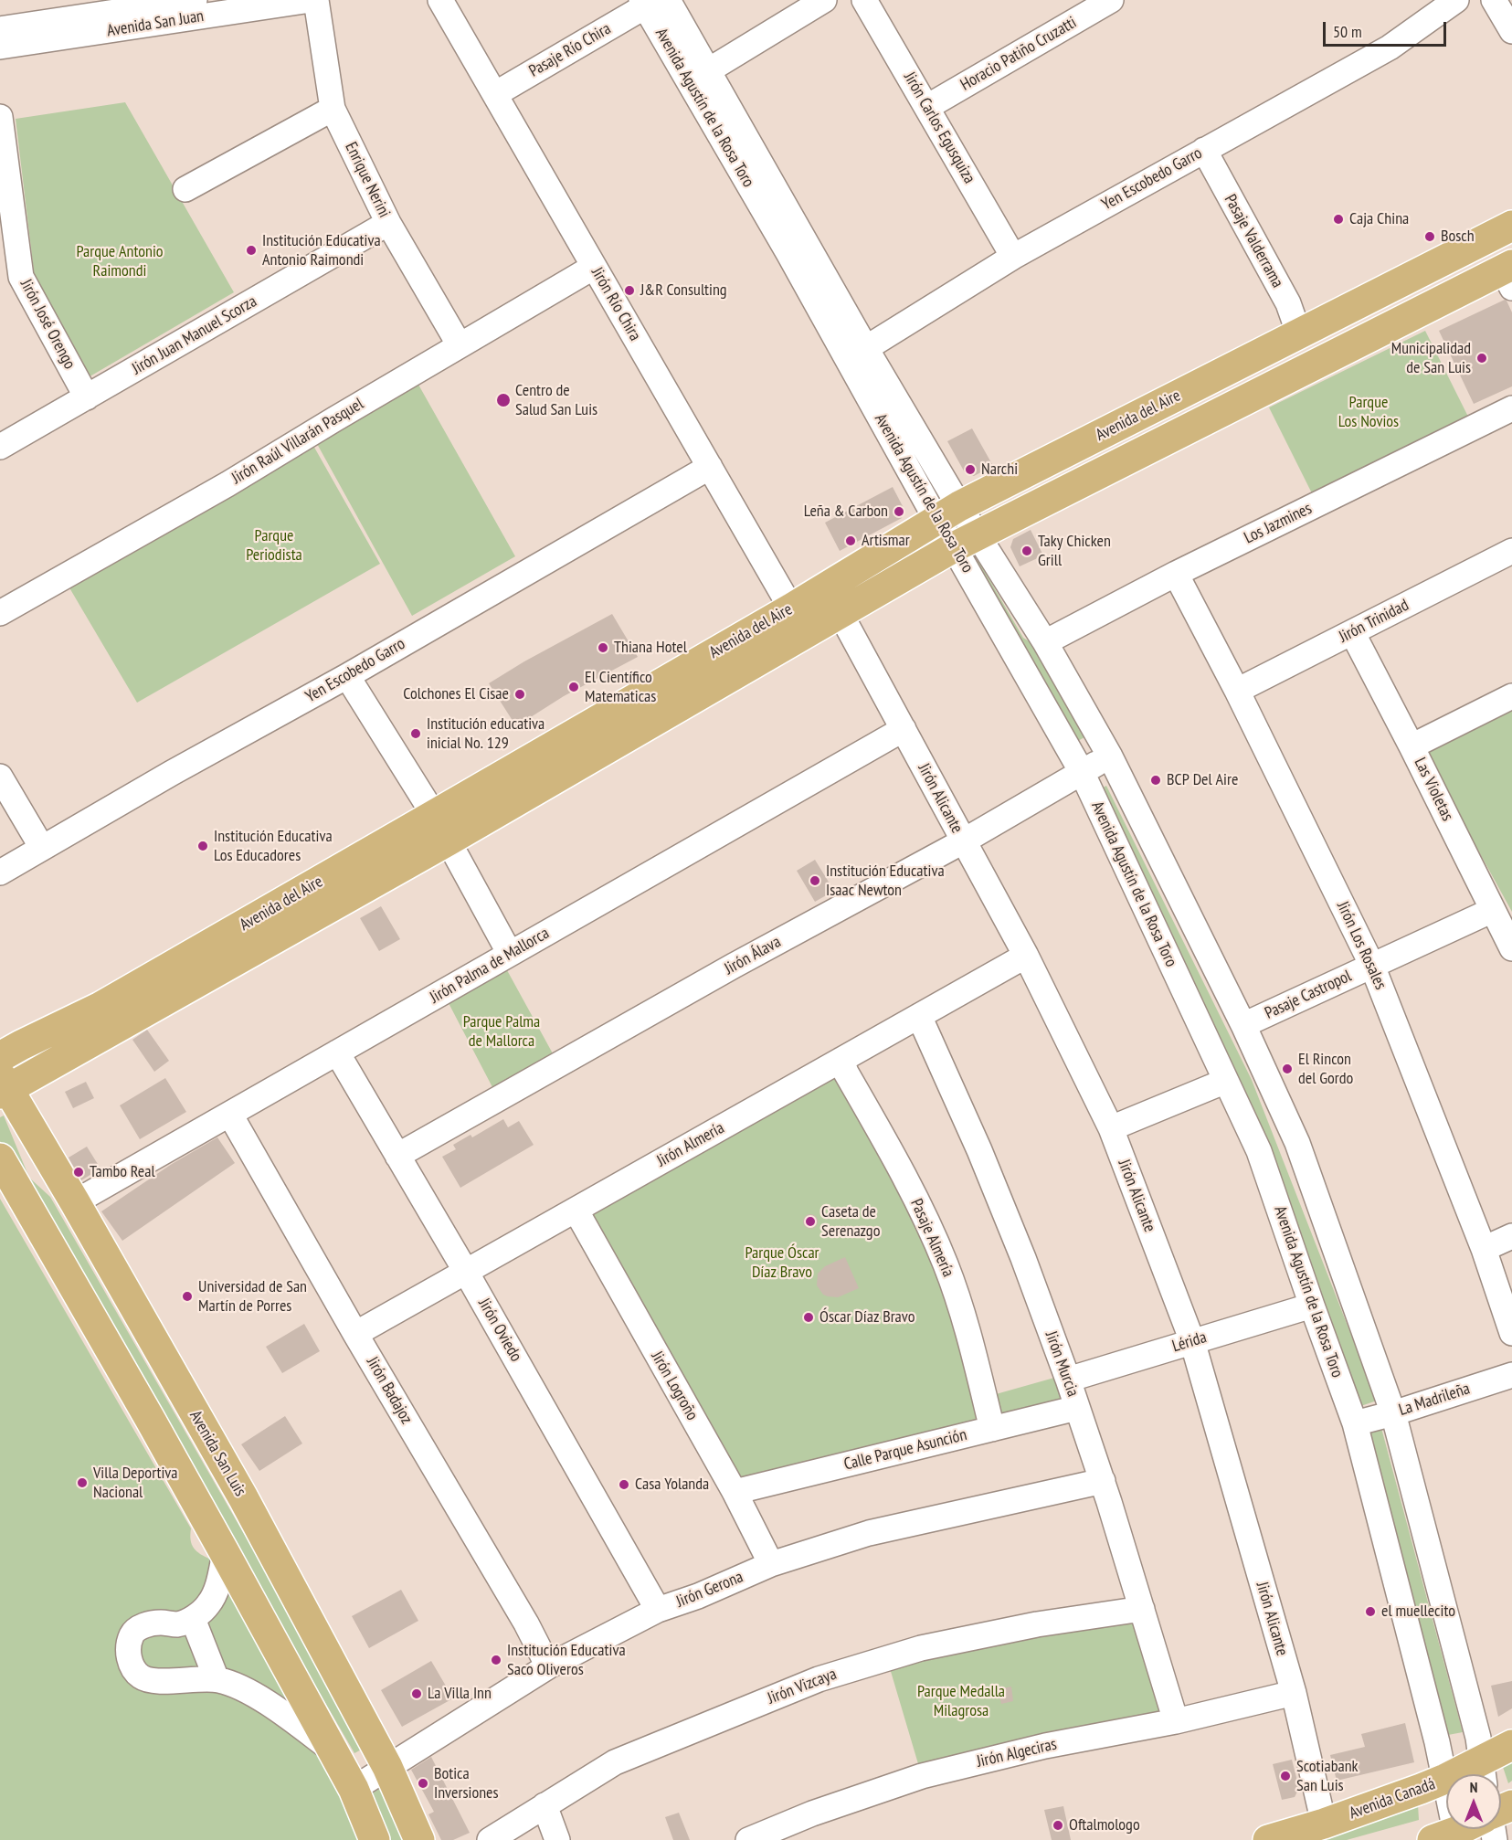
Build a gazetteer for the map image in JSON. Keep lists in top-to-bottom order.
{
  "streets": {
    "main road": ["Avenida del Aire", "Avenida San Luis", "Avenida Canadá"],
    "street": [
      "Avenida San Juan",
      "Pasaje Río Chira",
      "Horacio Patiño Cruzatti",
      "Avenida Agustín de la Rosa Toro",
      "Jirón Carlos Egusquiza",
      "Yen Escobedo Garro",
      "Enrique Nerini",
      "Pasaje Valderrama",
      "Jirón Río Chira",
      "Jirón José Orengo",
      "Jirón Juan Manuel Scorza",
      "Jirón Raúl Villarán Pasquel",
      "Los Jazmines",
      "Jirón Trinidad",
      "Las Violetas",
      "Jirón Alicante",
      "Jirón Los Rosales",
      "Jirón Álava",
      "Jirón Palma de Mallorca",
      "Pasaje Castropol",
      "Jirón Almería",
      "Pasaje Almería",
      "Jirón Oviedo",
      "Lérida",
      "Jirón Murcia",
      "Jirón Logroño",
      "Jirón Badajoz",
      "La Madrileña",
      "Calle Parque Asunción",
      "Jirón Gerona",
      "Jirón Vizcaya",
      "Jirón Algeciras"
    ]
  },
  "crossings": [
    ["Pasaje Río Chira", "Avenida Agustín de la Rosa Toro"],
    ["Pasaje Río Chira", "Jirón Río Chira"],
    ["Horacio Patiño Cruzatti", "Jirón Carlos Egusquiza"],
    ["Avenida Agustín de la Rosa Toro", "Yen Escobedo Garro"],
    ["Avenida Agustín de la Rosa Toro", "Avenida del Aire"],
    ["Avenida Agustín de la Rosa Toro", "Los Jazmines"],
    ["Avenida Agustín de la Rosa Toro", "Jirón Álava"],
    ["Avenida Agustín de la Rosa Toro", "Pasaje Castropol"],
    ["Avenida Agustín de la Rosa Toro", "Lérida"],
    ["Avenida Agustín de la Rosa Toro", "La Madrileña"],
    ["Avenida Agustín de la Rosa Toro", "Avenida Canadá"],
    ["Jirón Carlos Egusquiza", "Yen Escobedo Garro"],
    ["Yen Escobedo Garro", "Pasaje Valderrama"],
    ["Yen Escobedo Garro", "Jirón Río Chira"],
    ["Enrique Nerini", "Jirón Juan Manuel Scorza"],
    ["Enrique Nerini", "Jirón Raúl Villarán Pasquel"],
    ["Pasaje Valderrama", "Avenida del Aire"],
    ["Jirón Río Chira", "Avenida del Aire"],
    ["Jirón Río Chira", "Jirón Raúl Villarán Pasquel"],
    ["Jirón José Orengo", "Jirón Juan Manuel Scorza"],
    ["Avenida del Aire", "Jirón Alicante"],
    ["Avenida del Aire", "Avenida San Luis"],
    ["Los Jazmines", "Jirón Los Rosales"],
    ["Jirón Trinidad", "Las Violetas"],
    ["Jirón Trinidad", "Jirón Los Rosales"],
    ["Las Violetas", "Pasaje Castropol"],
    ["Jirón Alicante", "Jirón Álava"],
    ["Jirón Alicante", "Jirón Palma de Mallorca"],
    ["Jirón Alicante", "Jirón Almería"],
    ["Jirón Alicante", "Lérida"],
    ["Jirón Alicante", "Jirón Algeciras"],
    ["Jirón Alicante", "Avenida Canadá"],
    ["Jirón Los Rosales", "Pasaje Castropol"],
    ["Jirón Álava", "Jirón Oviedo"],
    ["Jirón Palma de Mallorca", "Jirón Oviedo"],
    ["Jirón Palma de Mallorca", "Jirón Badajoz"],
    ["Jirón Palma de Mallorca", "Avenida San Luis"],
    ["Jirón Almería", "Pasaje Almería"],
    ["Jirón Almería", "Jirón Oviedo"],
    ["Jirón Almería", "Jirón Murcia"],
    ["Jirón Almería", "Jirón Logroño"],
    ["Jirón Almería", "Jirón Badajoz"],
    ["Pasaje Almería", "Calle Parque Asunción"],
    ["Jirón Oviedo", "Jirón Gerona"],
    ["Lérida", "Jirón Murcia"],
    ["Jirón Murcia", "Calle Parque Asunción"],
    ["Jirón Murcia", "Jirón Gerona"],
    ["Jirón Murcia", "Jirón Vizcaya"],
    ["Jirón Murcia", "Jirón Algeciras"],
    ["Jirón Logroño", "Calle Parque Asunción"],
    ["Jirón Logroño", "Jirón Gerona"],
    ["Jirón Badajoz", "Jirón Gerona"],
    ["Avenida San Luis", "Jirón Gerona"]
  ],
  "parks": [
    "Parque Antonio Raimondi",
    "Parque Los Novios",
    "Parque Periodista",
    "Parque Palma de Mallorca",
    "Parque Óscar Díaz Bravo",
    "Parque Medalla Milagrosa"
  ],
  "places": [
    "Caja China",
    "Bosch",
    "Institución Educativa Antonio Raimondi",
    "J&R Consulting",
    "Municipalidad de San Luis",
    "Centro de Salud San Luis",
    "Narchi",
    "Leña & Carbon",
    "Artismar",
    "Taky Chicken Grill",
    "Thiana Hotel",
    "El Científico Matematicas",
    "Colchones El Cisae",
    "Institución educativa inicial No. 129",
    "BCP Del Aire",
    "Institución Educativa Los Educadores",
    "Institución Educativa Isaac Newton",
    "El Rincon del Gordo",
    "Tambo Real",
    "Caseta de Serenazgo",
    "Universidad de San Martín de Porres",
    "Óscar Díaz Bravo",
    "Villa Deportiva Nacional",
    "Casa Yolanda",
    "el muellecito",
    "Institución Educativa Saco Oliveros",
    "La Villa Inn",
    "Scotiabank San Luis",
    "Botica Inversiones",
    "Oftalmologo"
  ],
  "scale_bar": "50 m",
  "north": "top"
}
